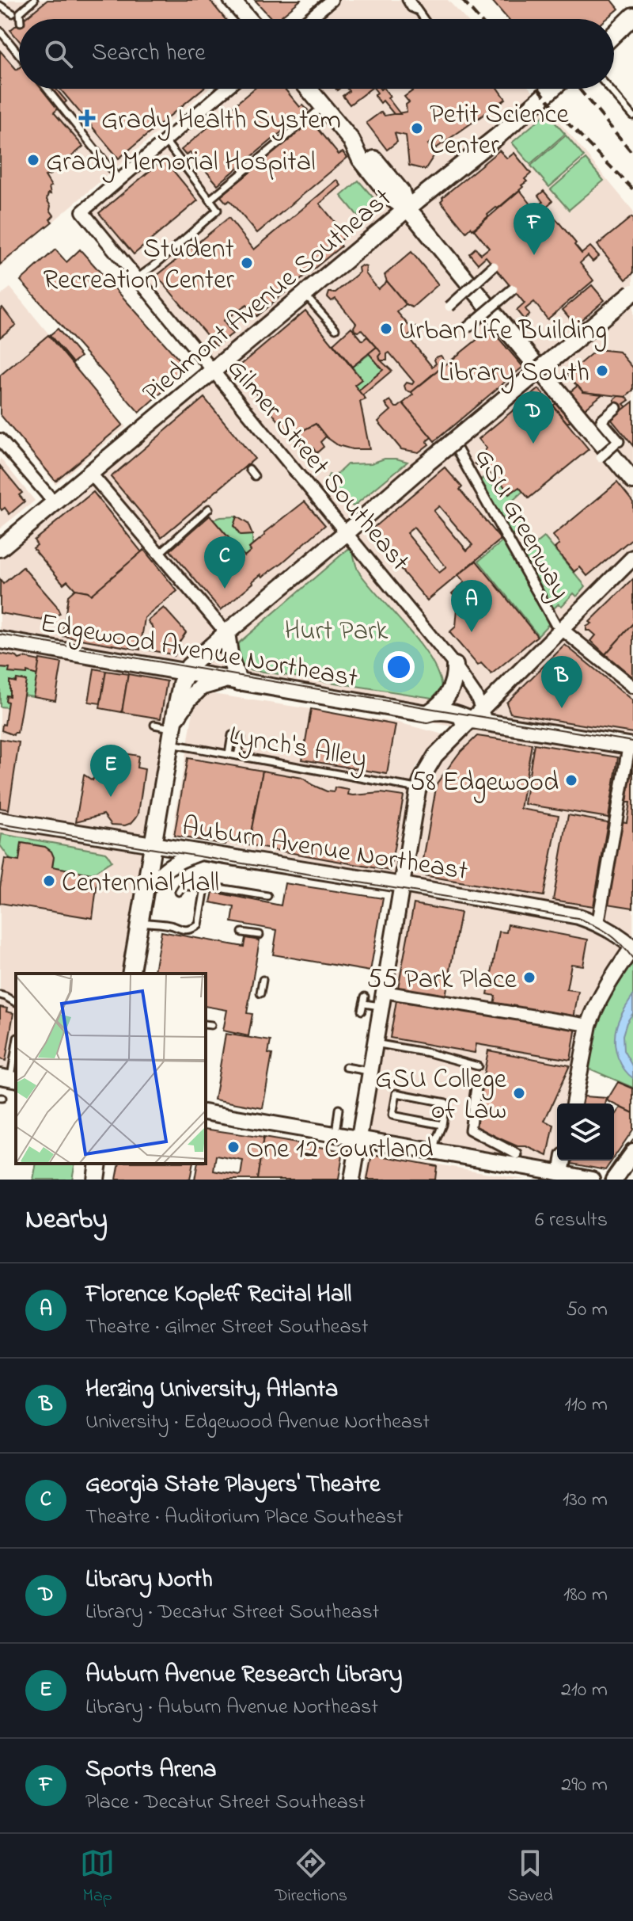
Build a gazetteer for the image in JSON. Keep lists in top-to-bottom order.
{
  "streets": {
    "main road": ["Piedmont Avenue Southeast", "Edgewood Avenue Northeast"],
    "street": ["Gilmer Street Southeast", "GSU Greenway", "Auburn Avenue Northeast"],
    "lane": ["Lynch's Alley"]
  },
  "crossings": [
    ["Piedmont Avenue Southeast", "Gilmer Street Southeast"],
    ["Gilmer Street Southeast", "Edgewood Avenue Northeast"]
  ],
  "parks": ["Hurt Park"],
  "places": {
    "health": ["Grady Health System"],
    "other": [
      "Petit Science Center",
      "Grady Memorial Hospital",
      "Student Recreation Center",
      "Urban Life Building",
      "Library South",
      "58 Edgewood",
      "Centennial Hall",
      "55 Park Place",
      "GSU College of Law",
      "One 12 Courtland"
    ]
  },
  "page": {
    "search": "Search here",
    "pins": [
      "F",
      "D",
      "C",
      "A",
      "B",
      "E"
    ],
    "heading": ["Nearby", "6 results"],
    "list": [
      {
        "mark": "A",
        "name": "Florence Kopleff Recital Hall",
        "note": "Theatre · Gilmer Street Southeast",
        "value": "50 m"
      },
      {
        "mark": "B",
        "name": "Herzing University, Atlanta",
        "note": "University · Edgewood Avenue Northeast",
        "value": "110 m"
      },
      {
        "mark": "C",
        "name": "Georgia State Players' Theatre",
        "note": "Theatre · Auditorium Place Southeast",
        "value": "130 m"
      },
      {
        "mark": "D",
        "name": "Library North",
        "note": "Library · Decatur Street Southeast",
        "value": "180 m"
      },
      {
        "mark": "E",
        "name": "Auburn Avenue Research Library",
        "note": "Library · Auburn Avenue Northeast",
        "value": "210 m"
      },
      {
        "mark": "F",
        "name": "Sports Arena",
        "note": "Place · Decatur Street Southeast",
        "value": "290 m"
      }
    ],
    "nav": ["Map", "Directions", "Saved"]
  }
}
